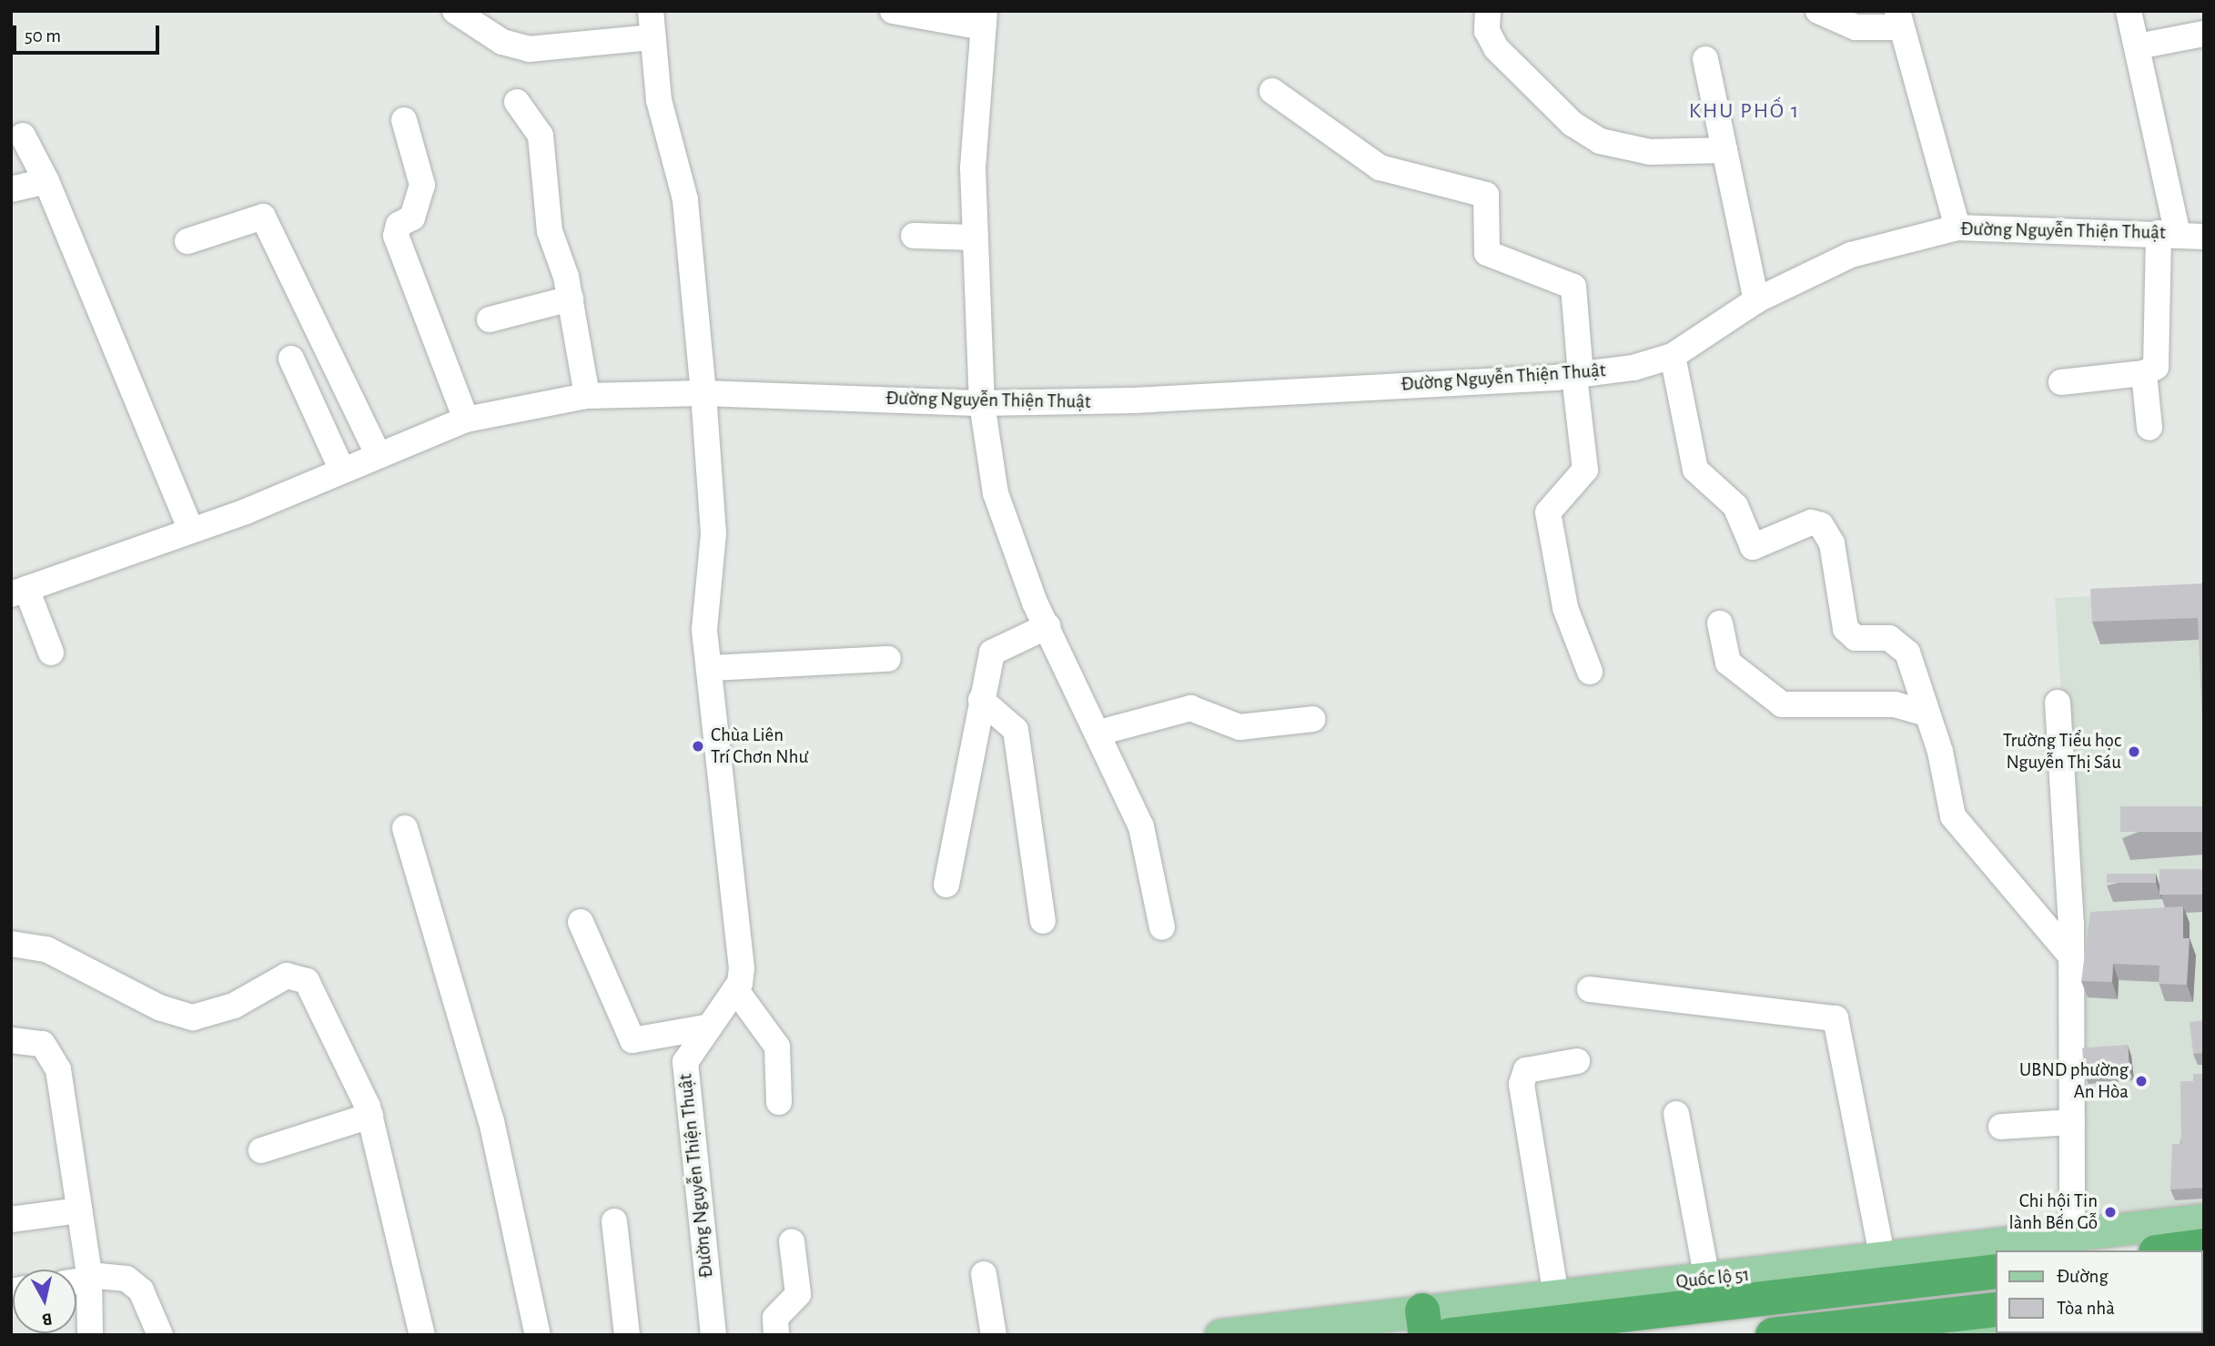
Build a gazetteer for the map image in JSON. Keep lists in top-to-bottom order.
{
  "streets": {
    "highway": ["Quốc lộ 51"],
    "street": ["Đường Nguyễn Thiện Thuật"]
  },
  "districts": ["KHU PHỐ 1"],
  "places": [
    "Chùa Liên Trí Chơn Như",
    "Trường Tiểu học Nguyễn Thị Sáu",
    "UBND phường An Hòa",
    "Chi hội Tin lành Bến Gỗ"
  ],
  "legend": ["Đường", "Tòa nhà"],
  "scale_bar": "50 m",
  "north": "bottom"
}
